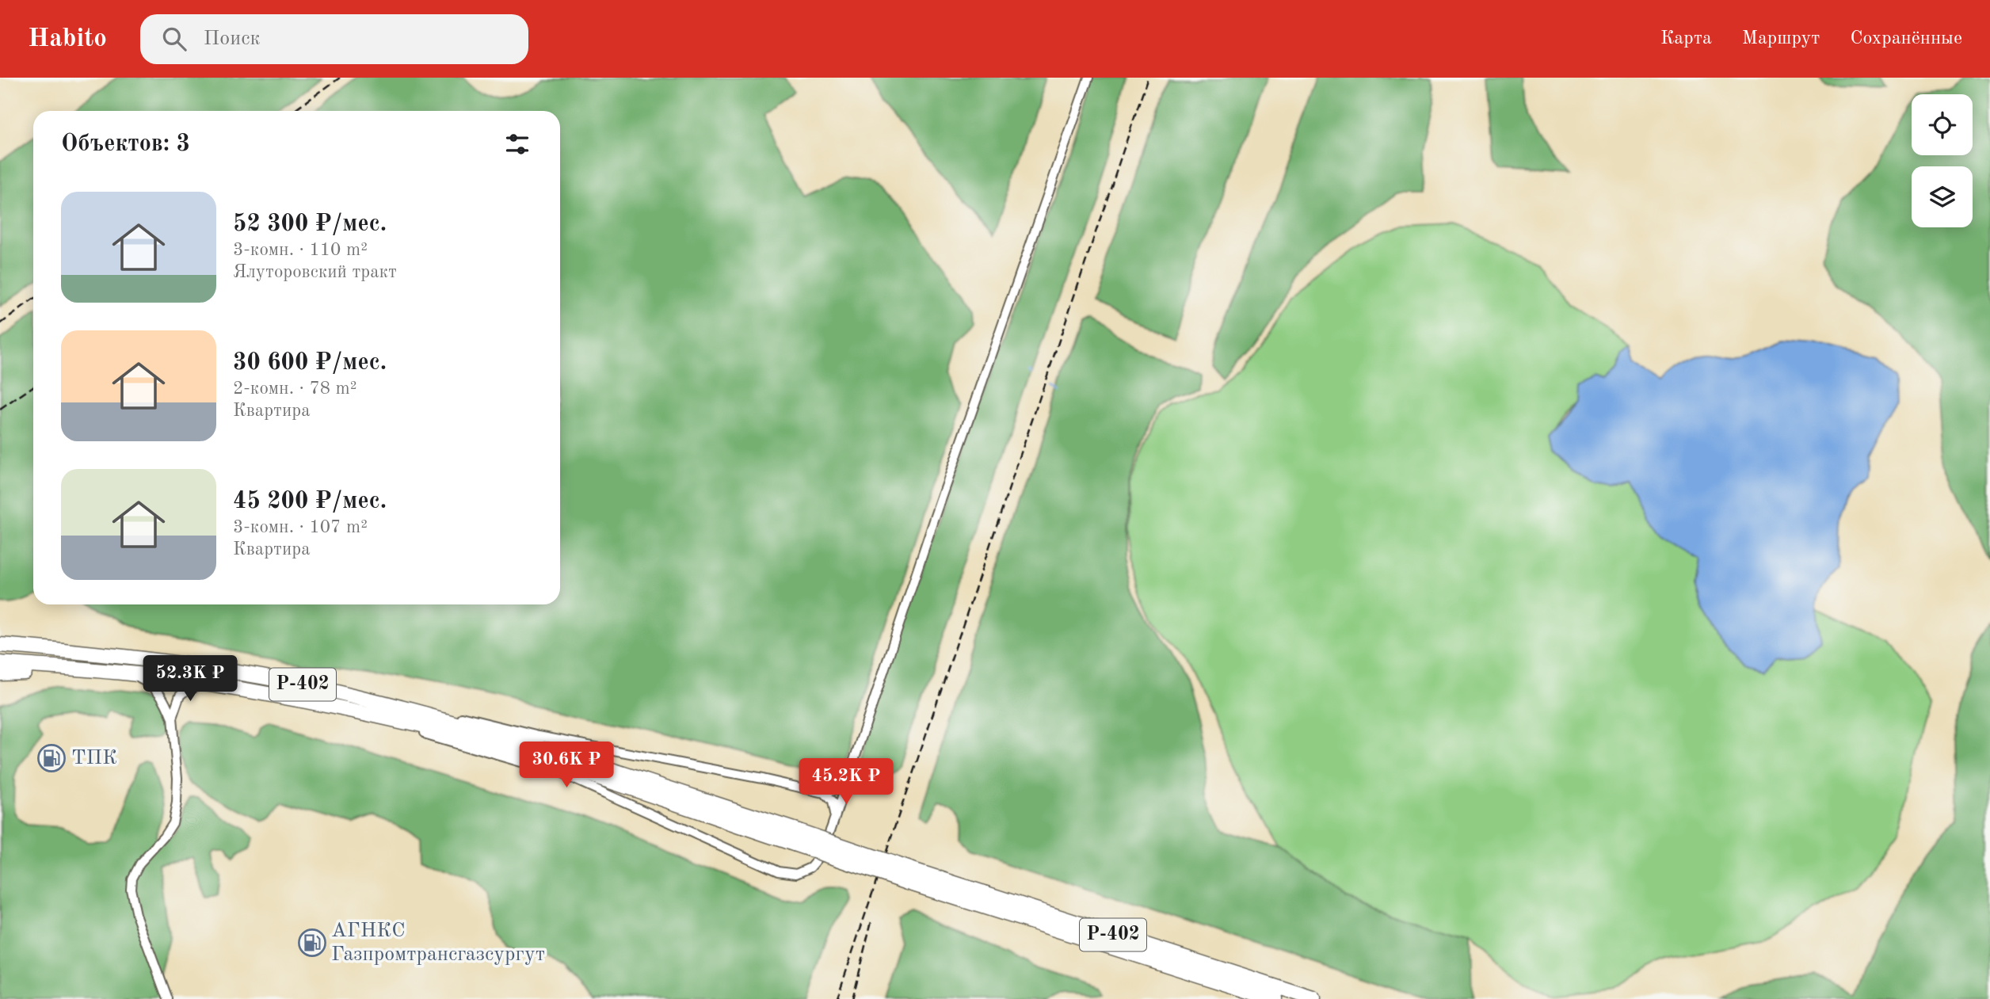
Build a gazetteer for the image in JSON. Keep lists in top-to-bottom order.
{
  "streets": {
    "main road": ["Р-402"]
  },
  "places": {
    "fuel station": ["ТПК", "АГНКС Газпромтрансгазсургут"]
  },
  "page": {
    "header": "Habito",
    "search": "Поиск",
    "nav": ["Карта", "Маршрут", "Сохранённые"],
    "heading": "Объектов: 3",
    "list": [
      {
        "name": "52 300 ₽/мес.",
        "note": "3-комн. · 110 m² · Ялуторовский тракт"
      },
      {
        "name": "30 600 ₽/мес.",
        "note": "2-комн. · 78 m² · Квартира"
      },
      {
        "name": "45 200 ₽/мес.",
        "note": "3-комн. · 107 m² · Квартира"
      }
    ],
    "price": ["52.3K ₽", "30.6K ₽", "45.2K ₽"]
  }
}
